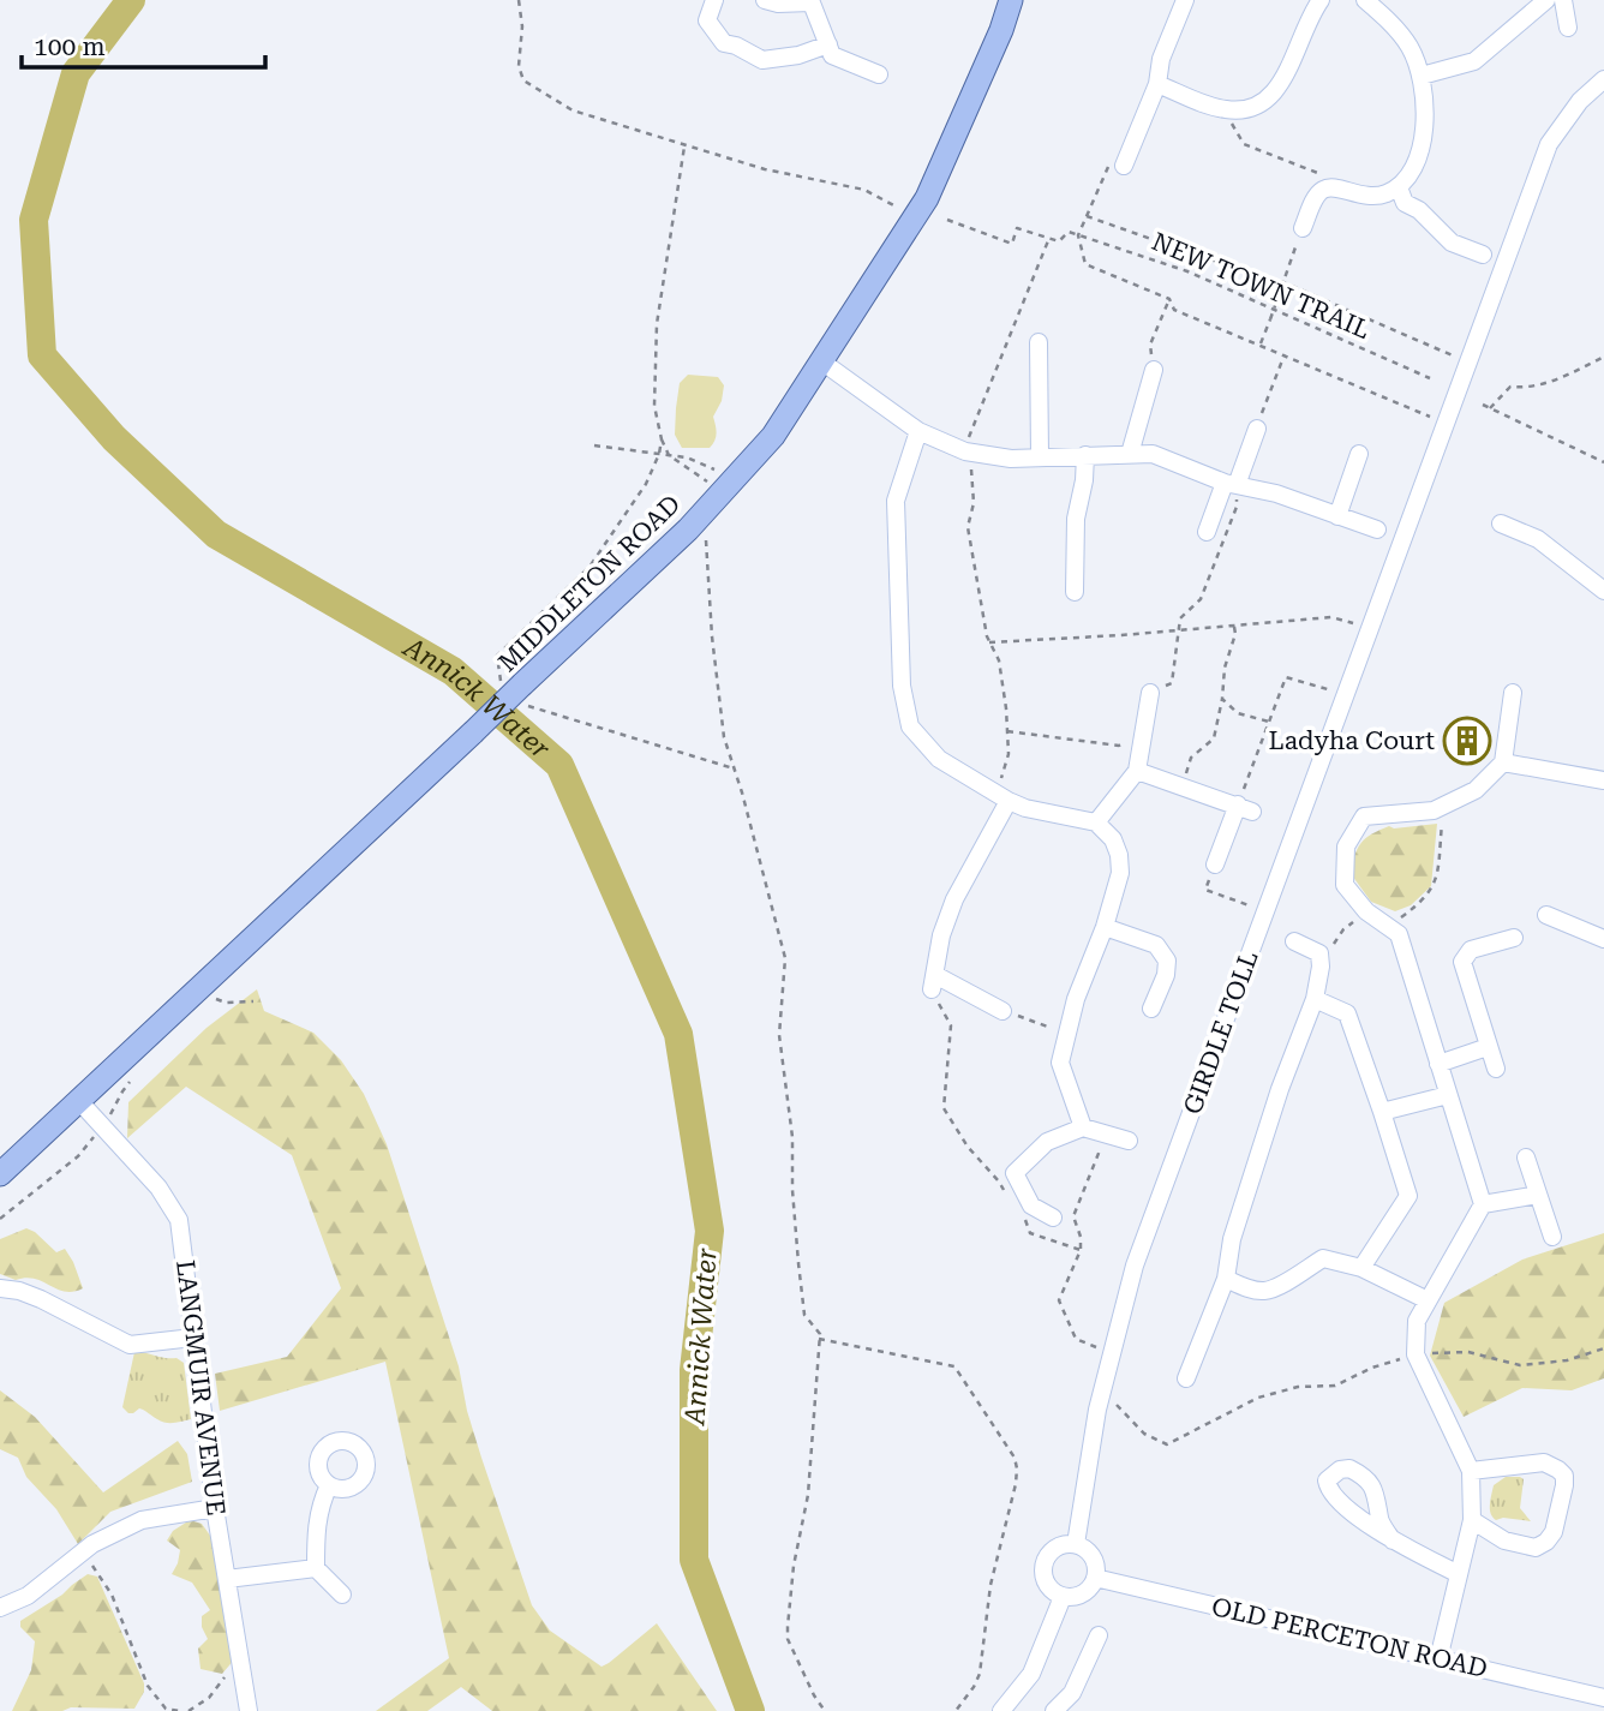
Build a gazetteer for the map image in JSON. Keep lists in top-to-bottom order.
{
  "streets": {
    "main road": ["MIDDLETON ROAD"],
    "street": ["GIRDLE TOLL", "LANGMUIR AVENUE", "OLD PERCETON ROAD"],
    "path": ["NEW TOWN TRAIL"]
  },
  "crossings": [
    ["MIDDLETON ROAD", "LANGMUIR AVENUE"],
    ["GIRDLE TOLL", "OLD PERCETON ROAD"]
  ],
  "water": ["Annick Water"],
  "places": {
    "building": ["Ladyha Court"]
  },
  "scale_bar": "100 m"
}
